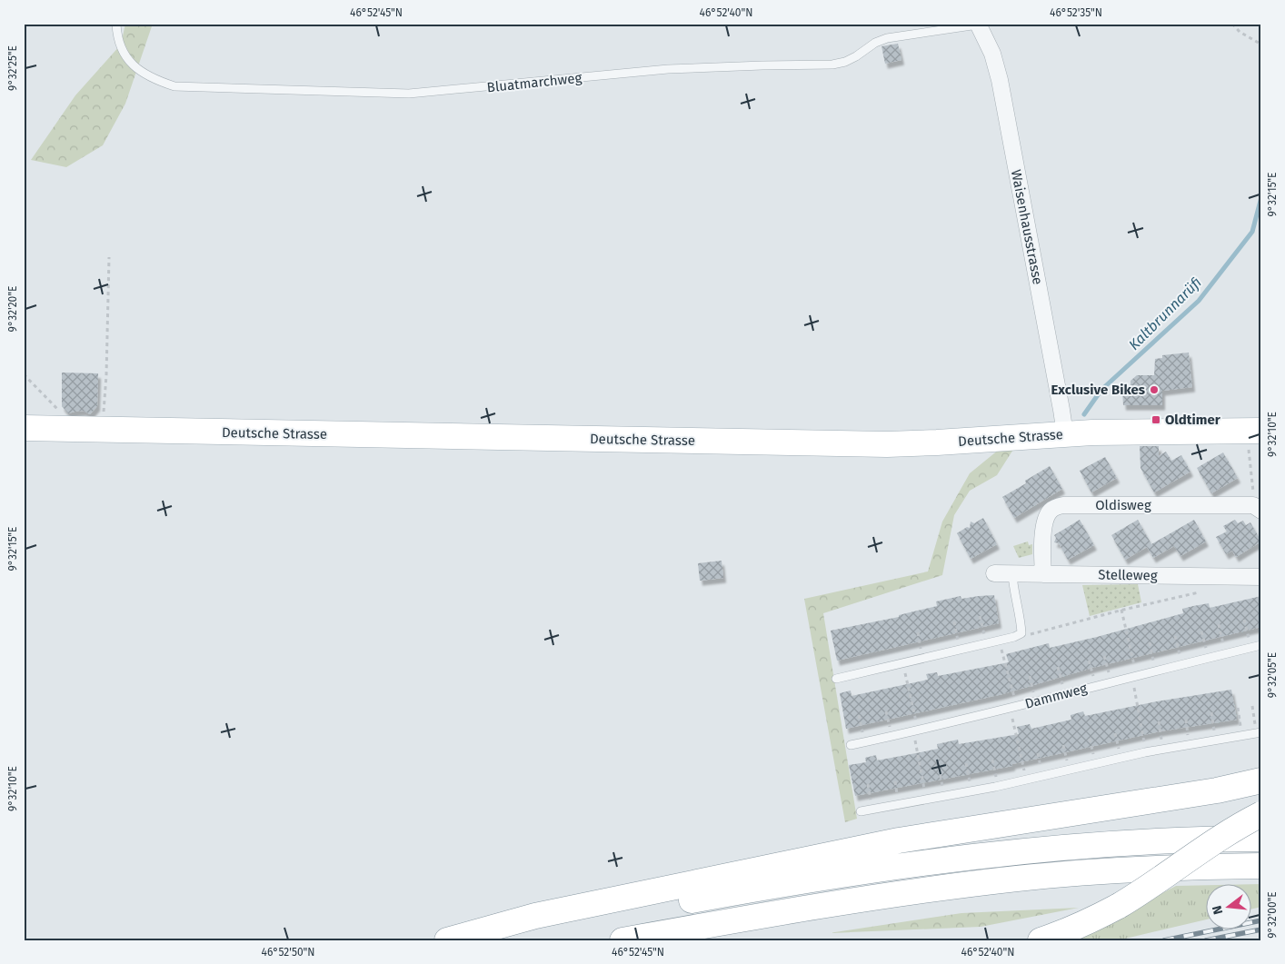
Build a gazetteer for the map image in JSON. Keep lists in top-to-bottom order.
{
  "streets": {
    "main road": ["Deutsche Strasse"],
    "street": ["Waisenhausstrasse", "Oldisweg", "Stelleweg"],
    "lane": ["Bluatmarchweg", "Dammweg"]
  },
  "crossings": [
    ["Bluatmarchweg", "Waisenhausstrasse"],
    ["Waisenhausstrasse", "Deutsche Strasse"],
    ["Oldisweg", "Stelleweg"]
  ],
  "water": ["Kaltbrunnarüfi"],
  "places": {
    "other": ["Exclusive Bikes"],
    "transit": ["Oldtimer"]
  },
  "north": "left",
  "coordinates": [
    "46°52'45\"N",
    "46°52'40\"N",
    "46°52'35\"N",
    "9°32'25\"E",
    "9°32'15\"E",
    "9°32'20\"E",
    "9°32'10\"E",
    "9°32'05\"E",
    "9°32'00\"E",
    "46°52'50\"N"
  ]
}
